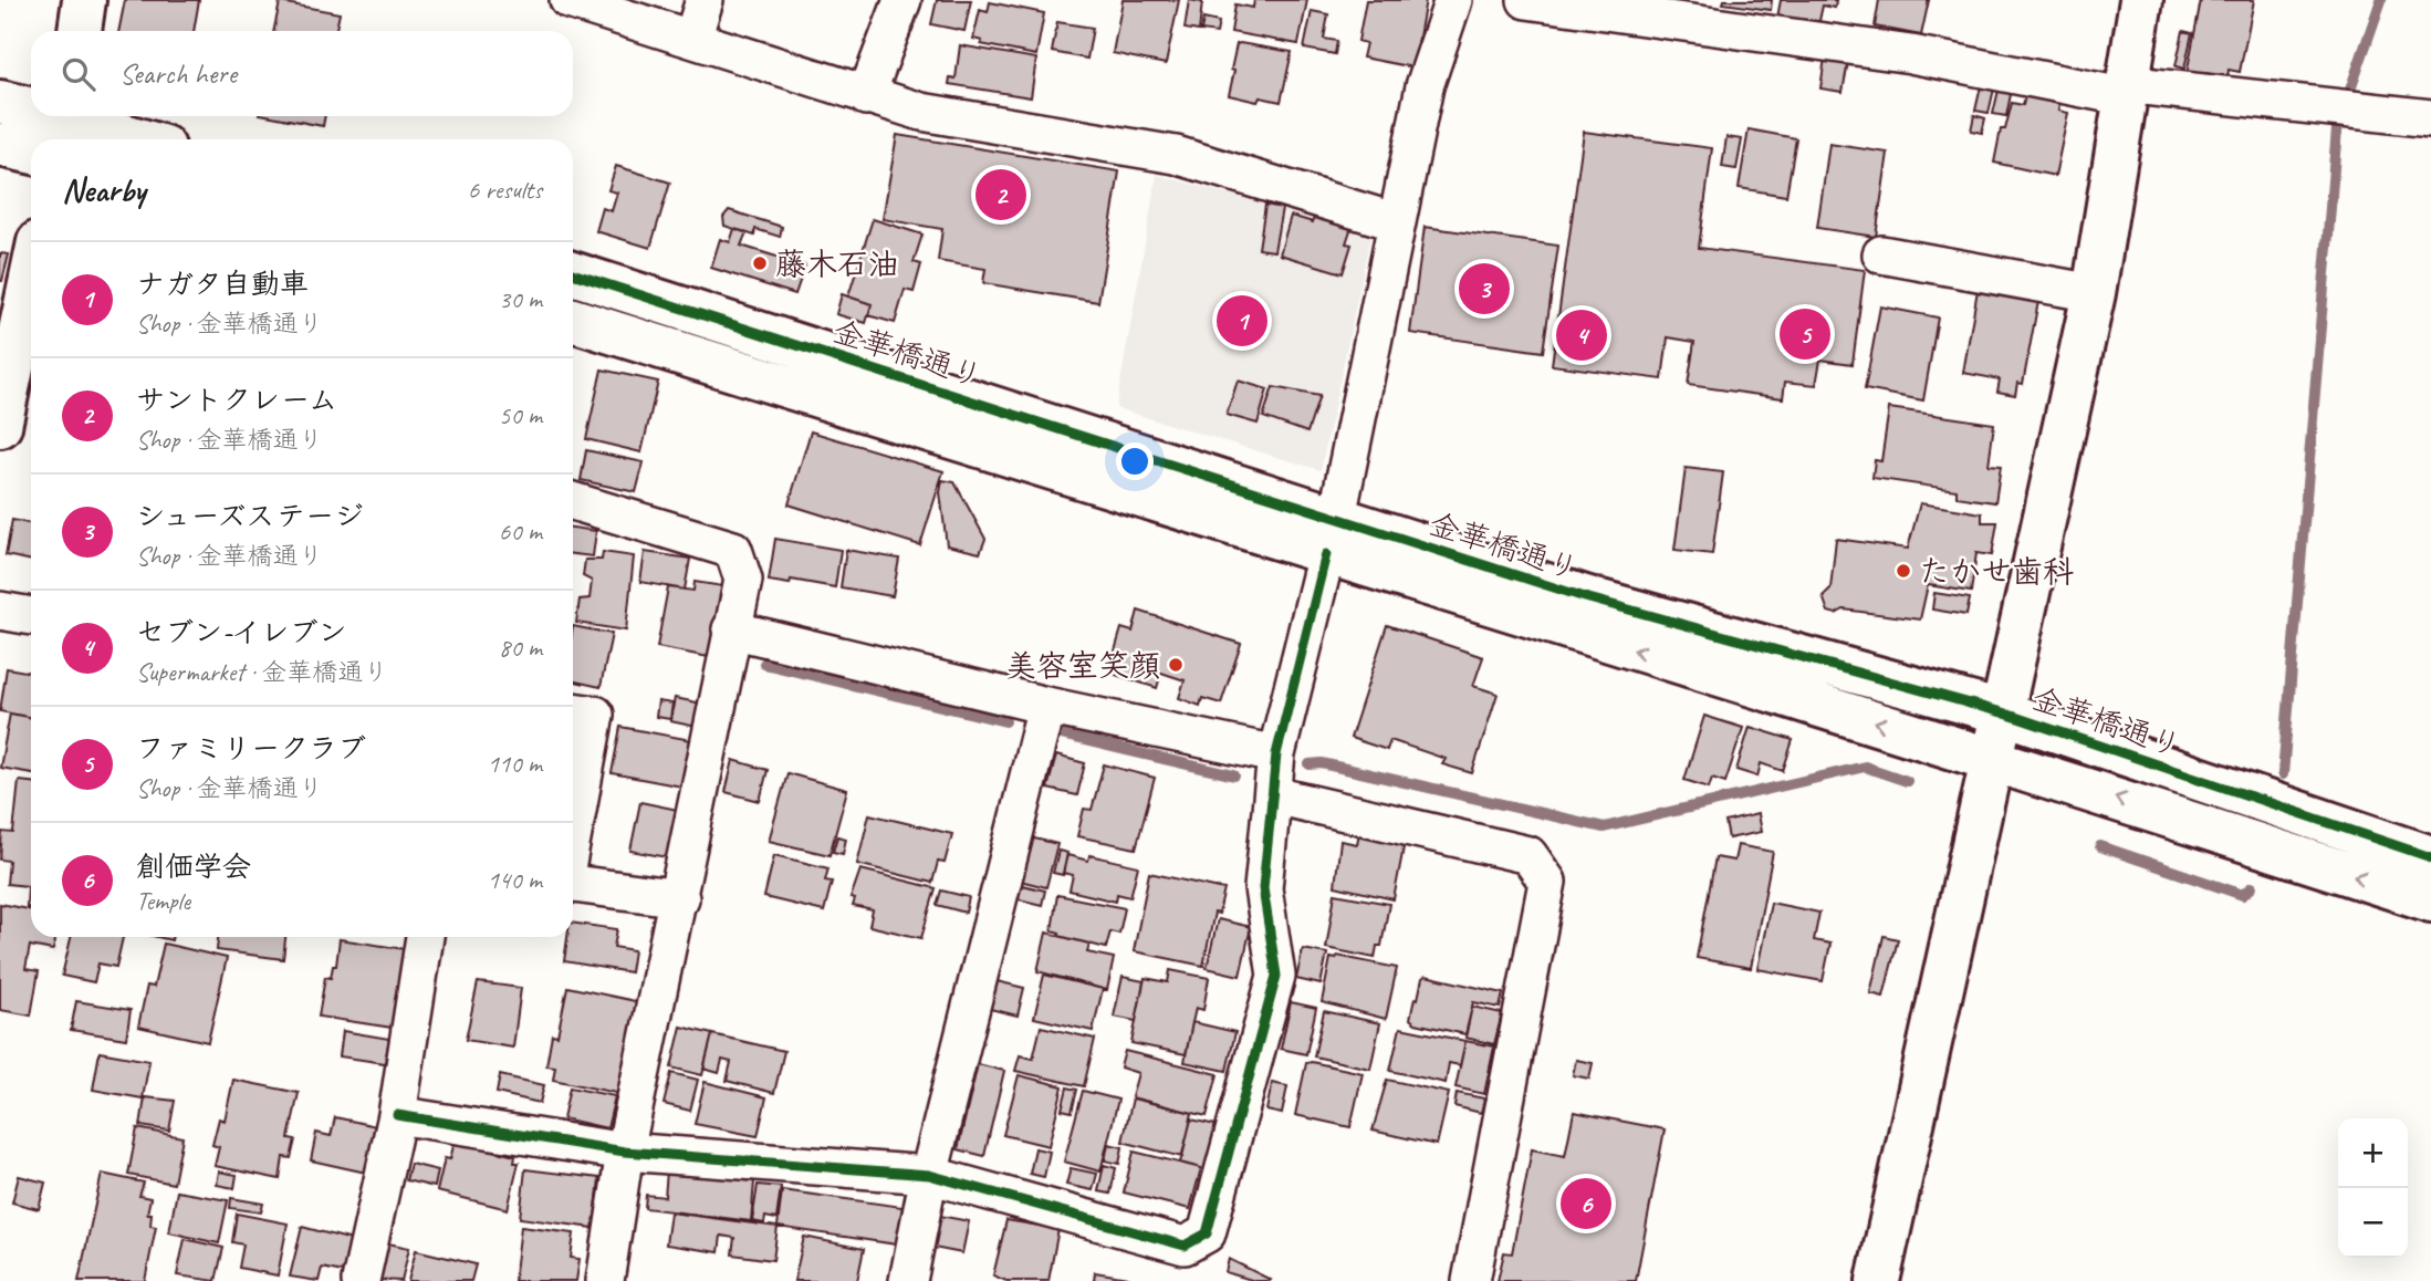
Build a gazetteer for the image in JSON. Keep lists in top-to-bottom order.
{
  "streets": {
    "street": ["金華橋通り"]
  },
  "places": ["藤木石油", "たかせ歯科", "美容室笑顔"],
  "page": {
    "search": "Search here",
    "heading": ["Nearby", "6 results"],
    "pins": [
      "2",
      "3",
      "1",
      "5",
      "4",
      "6"
    ],
    "list": [
      {
        "mark": "1",
        "name": "ナガタ自動車",
        "note": "Shop · 金華橋通り",
        "value": "30 m"
      },
      {
        "mark": "2",
        "name": "サントクレーム",
        "note": "Shop · 金華橋通り",
        "value": "50 m"
      },
      {
        "mark": "3",
        "name": "シューズステージ",
        "note": "Shop · 金華橋通り",
        "value": "60 m"
      },
      {
        "mark": "4",
        "name": "セブン-イレブン",
        "note": "Supermarket · 金華橋通り",
        "value": "80 m"
      },
      {
        "mark": "5",
        "name": "ファミリークラブ",
        "note": "Shop · 金華橋通り",
        "value": "110 m"
      },
      {
        "mark": "6",
        "name": "創価学会",
        "note": "Temple",
        "value": "140 m"
      }
    ],
    "map_buttons": ["+", "−"]
  }
}
